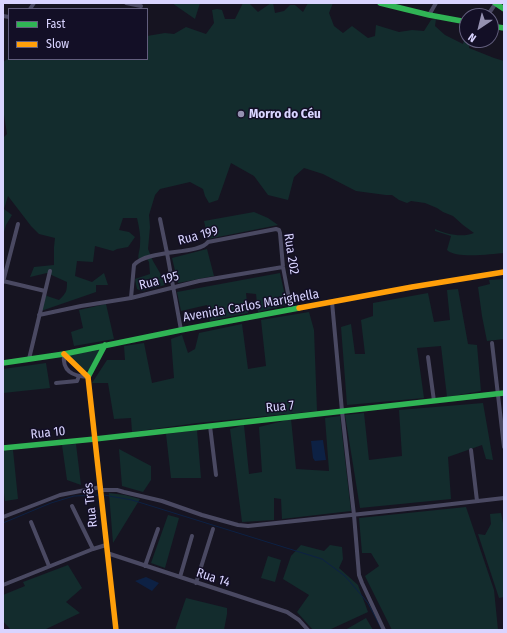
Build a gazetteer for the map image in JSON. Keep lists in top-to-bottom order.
{
  "streets": {
    "main road": [
      "Avenida Carlos Marighella",
      "Rua 7",
      "Rua 10",
      "Rua Três"
    ],
    "street": [
      "Rua 199",
      "Rua 202",
      "Rua 195",
      "Rua 14"
    ]
  },
  "crossings": [
    ["Rua 199", "Rua 202"],
    ["Rua 199", "Rua 195"],
    ["Rua 202", "Rua 195"],
    ["Rua 202", "Avenida Carlos Marighella"],
    ["Rua 7", "Rua 10"],
    ["Rua 7", "Rua Três"],
    ["Rua 10", "Rua Três"],
    ["Rua Três", "Rua 14"]
  ],
  "places": ["Morro do Céu"],
  "legend": ["Fast", "Slow"],
  "north": "bottom left"
}
